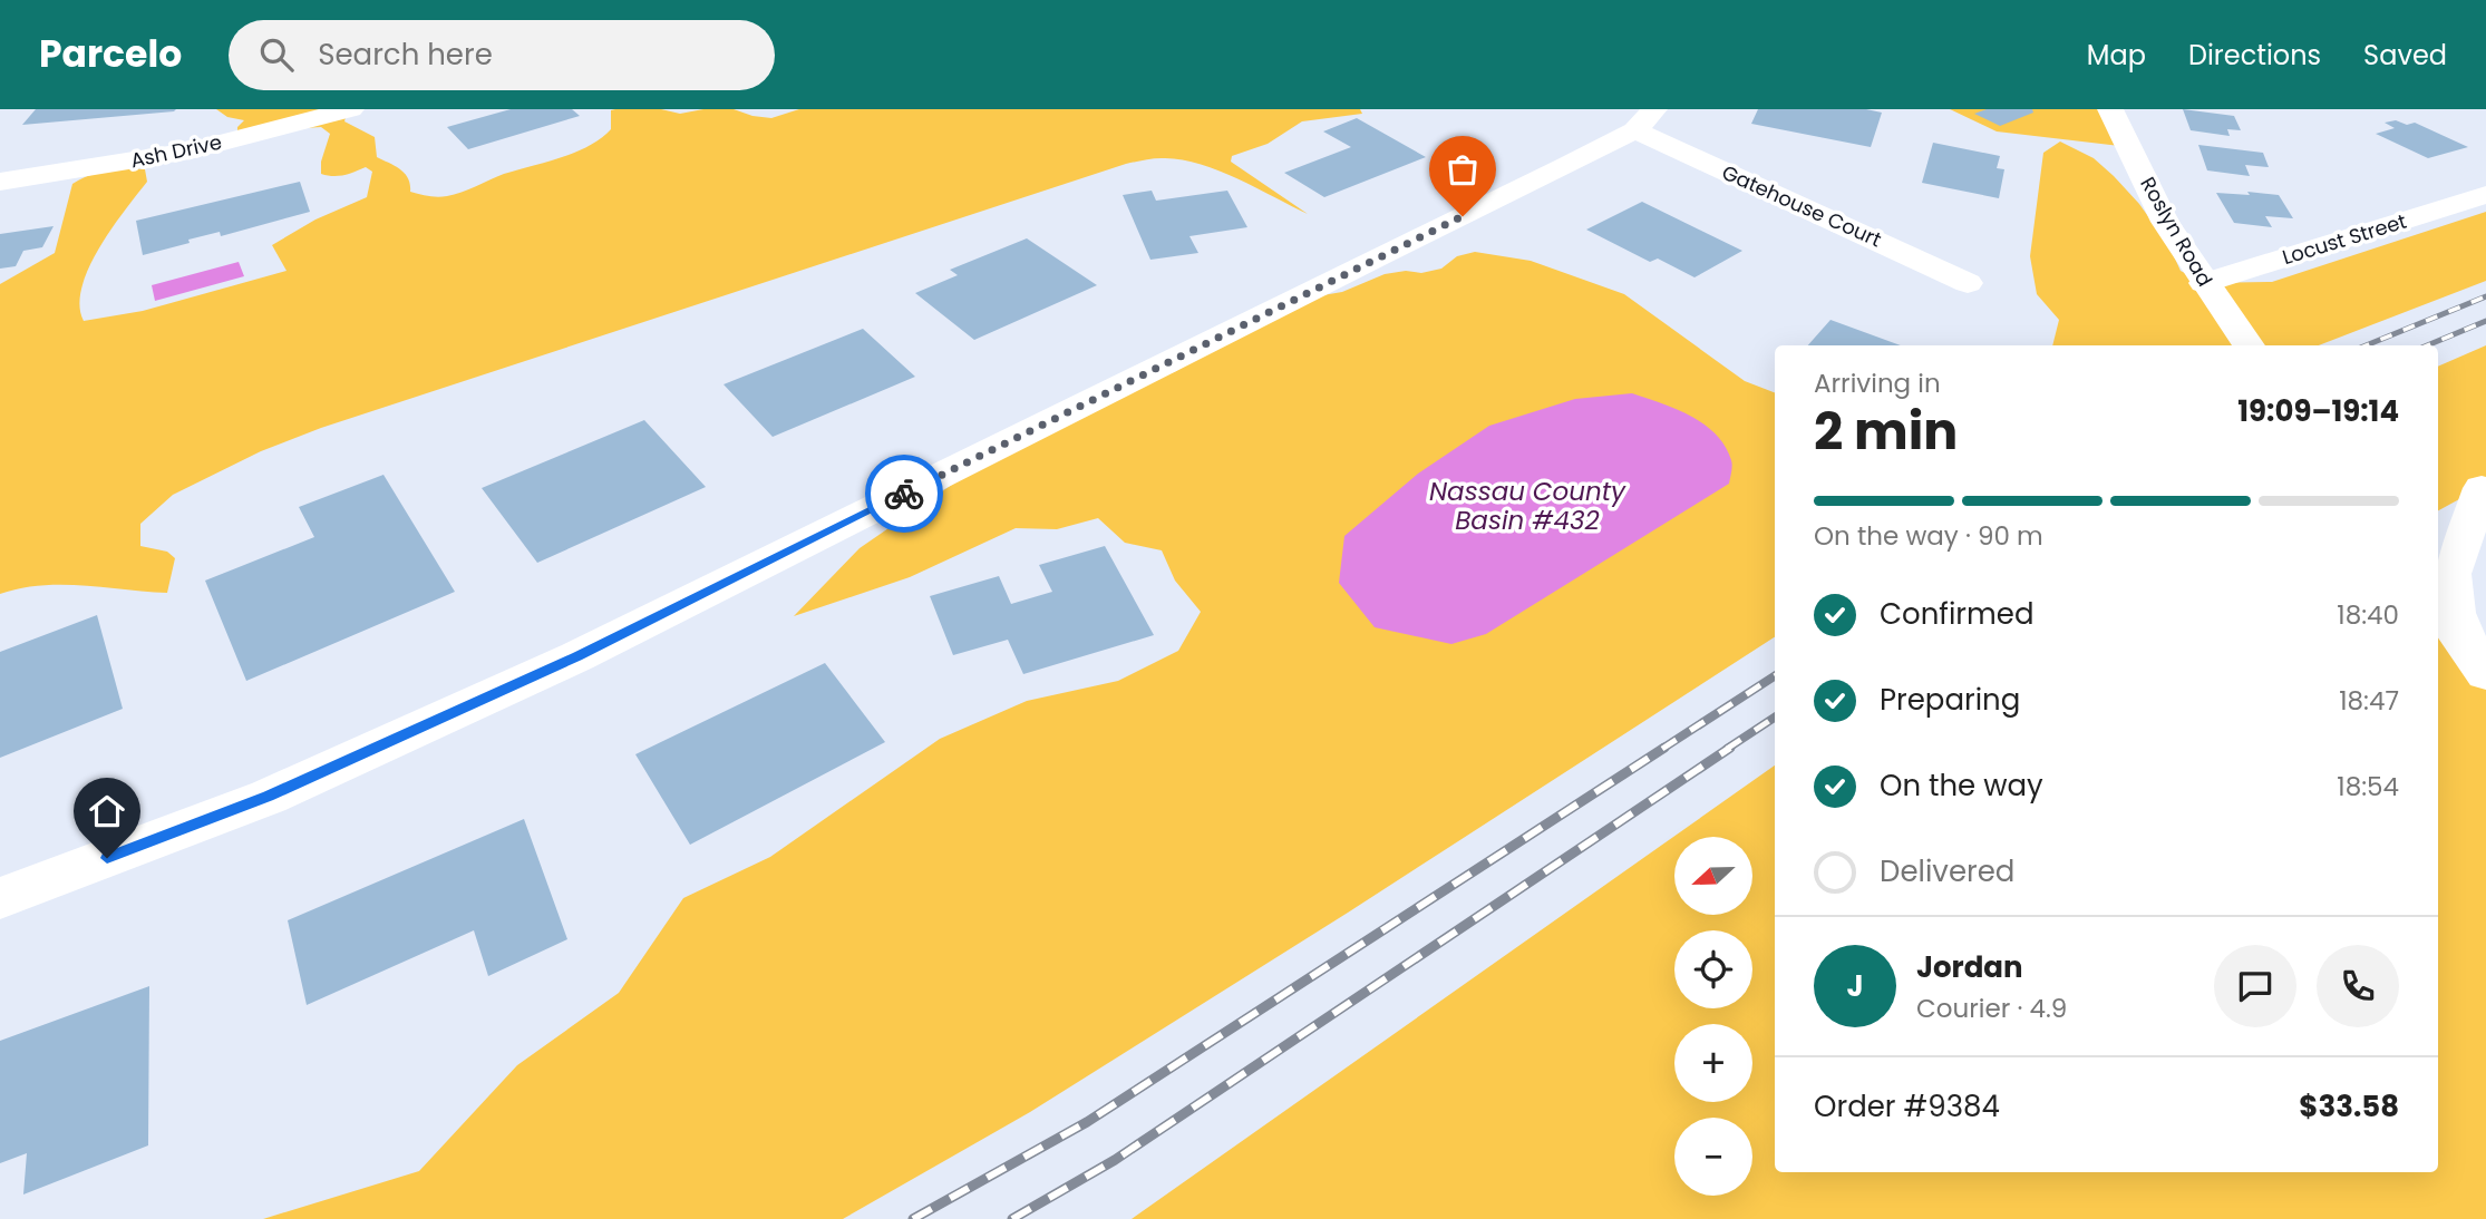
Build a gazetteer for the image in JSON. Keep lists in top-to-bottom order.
{
  "streets": {
    "street": [
      "Ash Drive",
      "Gatehouse Court",
      "Roslyn Road",
      "Locust Street"
    ]
  },
  "crossings": [
    ["Roslyn Road", "Locust Street"]
  ],
  "water": ["Nassau County Basin #432"],
  "north": "left",
  "page": {
    "header": "Parcelo",
    "search": "Search here",
    "nav": ["Map", "Directions", "Saved"],
    "heading": ["2 min", "Arriving in", "19:09–19:14"],
    "panel": [
      "Jordan",
      "Courier · 4.9",
      "Order #9384",
      "$33.58"
    ],
    "bar": "On the way · 90 m",
    "list": [
      ["Confirmed", "18:40"],
      ["Preparing", "18:47"],
      ["On the way", "18:54"],
      "Delivered"
    ],
    "map_buttons": ["+", "−"],
    "round": "J"
  }
}
